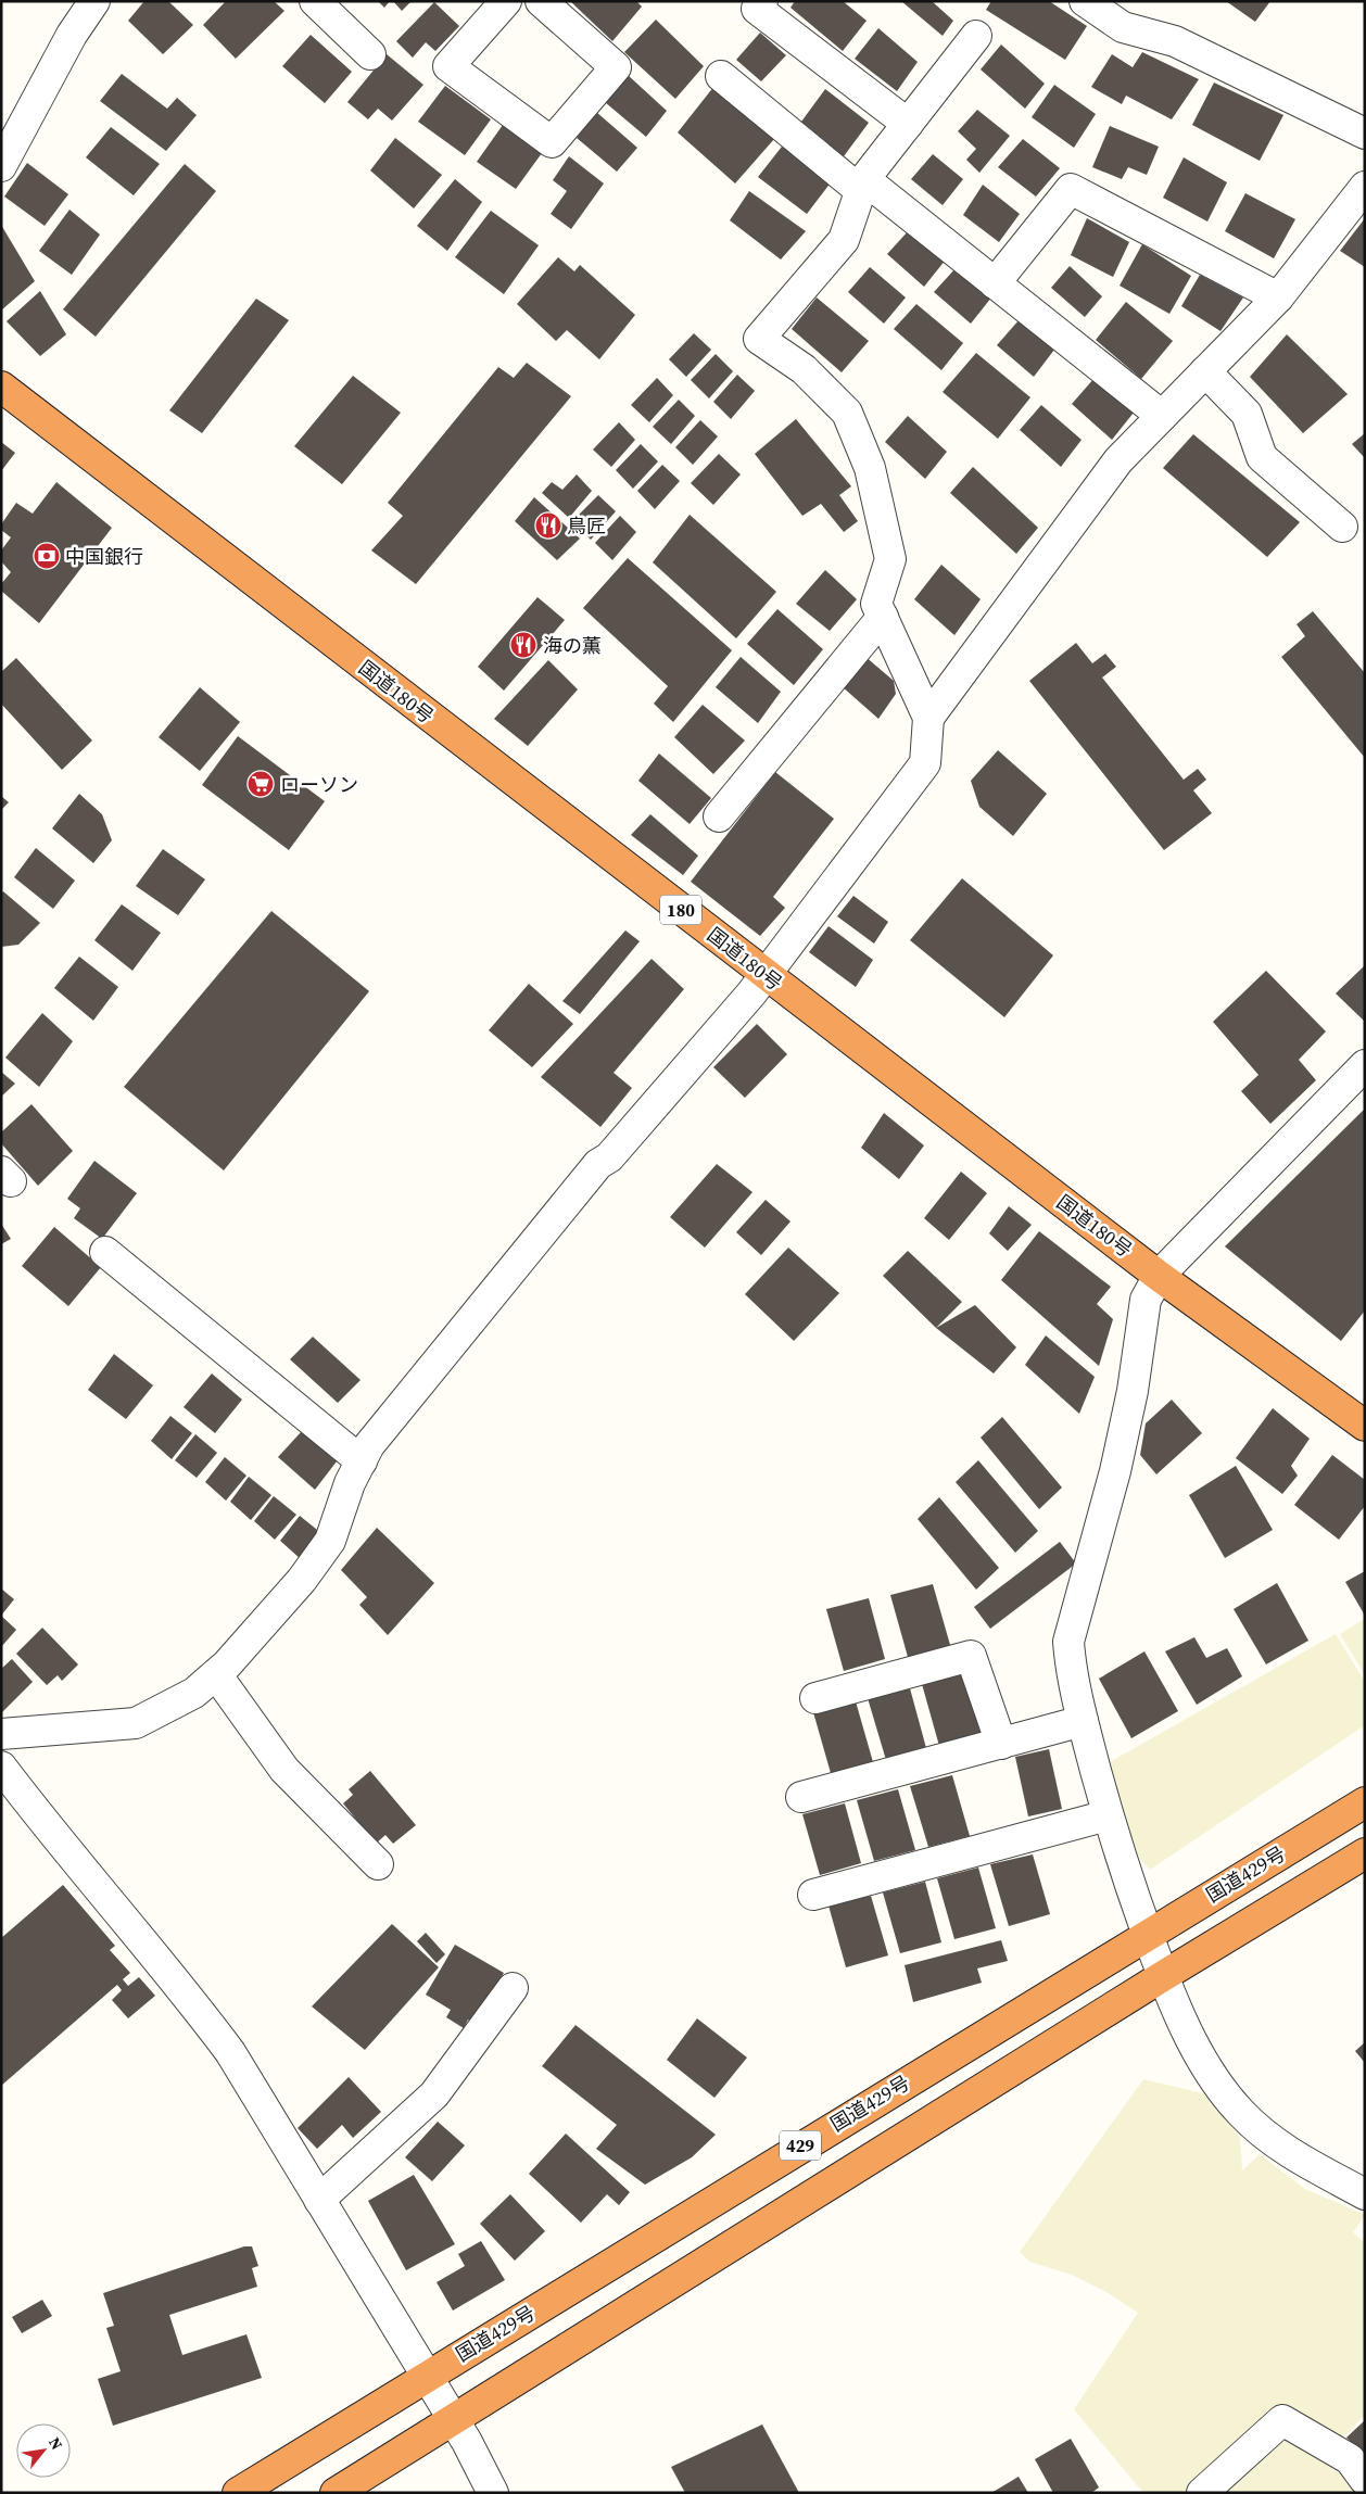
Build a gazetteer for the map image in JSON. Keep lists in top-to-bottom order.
{
  "streets": {
    "highway": [
      "国道180号",
      "180",
      "国道429号",
      "429"
    ]
  },
  "places": {
    "restaurant": ["鳥匠", "海の薫"],
    "bank": ["中国銀行"],
    "supermarket": ["ローソン"]
  },
  "north": "top right"
}
